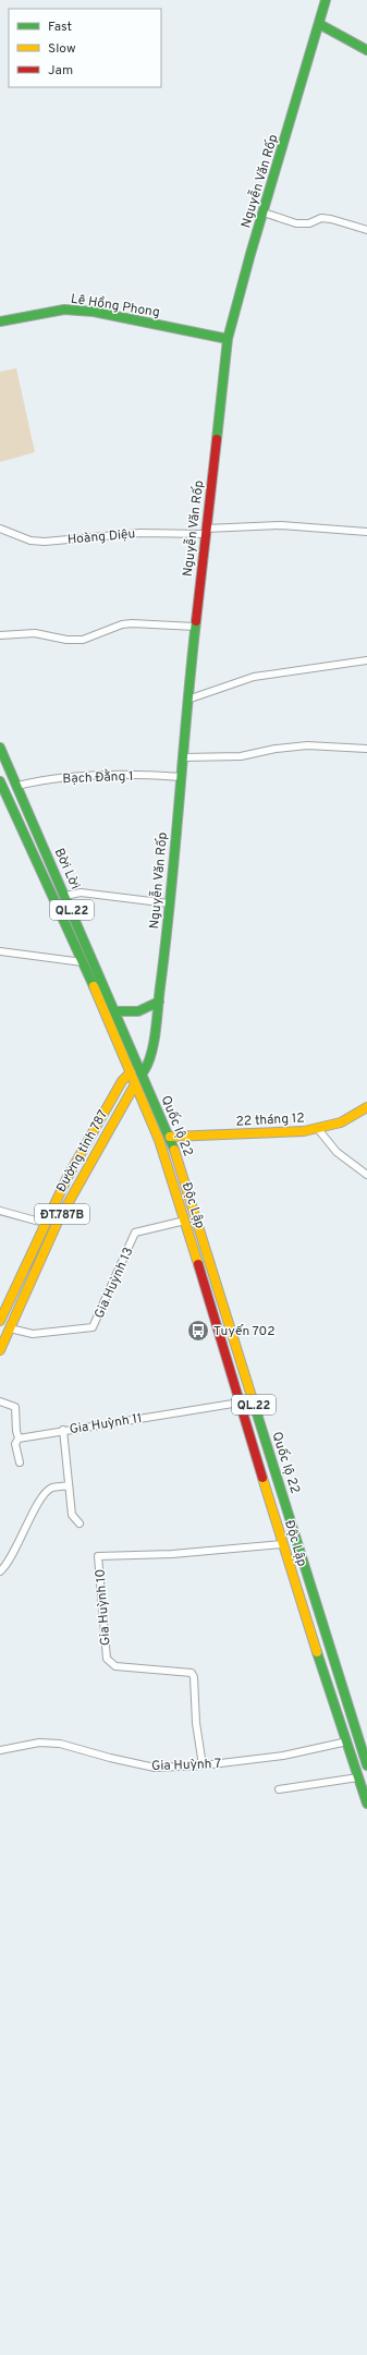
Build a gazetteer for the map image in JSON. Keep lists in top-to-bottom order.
{
  "streets": {
    "main road": [
      "Nguyễn Văn Rốp",
      "Lê Hồng Phong",
      "Bời Lời",
      "QL.22",
      "22 tháng 12",
      "Quốc lộ 22",
      "Đường tỉnh 787",
      "Độc Lập",
      "ĐT.787B"
    ],
    "street": [
      "Hoàng Diệu",
      "Bạch Đằng 1",
      "Gia Huỳnh 13",
      "Gia Huỳnh 11",
      "Gia Huỳnh 10",
      "Gia Huỳnh 7"
    ]
  },
  "crossings": [
    ["Nguyễn Văn Rốp", "Lê Hồng Phong"],
    ["Nguyễn Văn Rốp", "Hoàng Diệu"],
    ["Nguyễn Văn Rốp", "Bạch Đằng 1"],
    ["Nguyễn Văn Rốp", "Bời Lời"],
    ["Nguyễn Văn Rốp", "Quốc lộ 22"],
    ["Nguyễn Văn Rốp", "Đường tỉnh 787"],
    ["Bạch Đằng 1", "Bời Lời"],
    ["Bời Lời", "Quốc lộ 22"],
    ["Bời Lời", "Đường tỉnh 787"],
    ["QL.22", "Quốc lộ 22"],
    ["22 tháng 12", "Quốc lộ 22"],
    ["22 tháng 12", "Độc Lập"],
    ["Quốc lộ 22", "Đường tỉnh 787"],
    ["Quốc lộ 22", "Độc Lập"],
    ["Đường tỉnh 787", "Gia Huỳnh 13"],
    ["Độc Lập", "Gia Huỳnh 13"],
    ["Độc Lập", "Gia Huỳnh 11"],
    ["Độc Lập", "Gia Huỳnh 10"],
    ["Độc Lập", "Gia Huỳnh 7"],
    ["Gia Huỳnh 10", "Gia Huỳnh 7"]
  ],
  "places": {
    "bus stop": ["Tuyến 702"]
  },
  "legend": ["Fast", "Slow", "Jam"]
}
